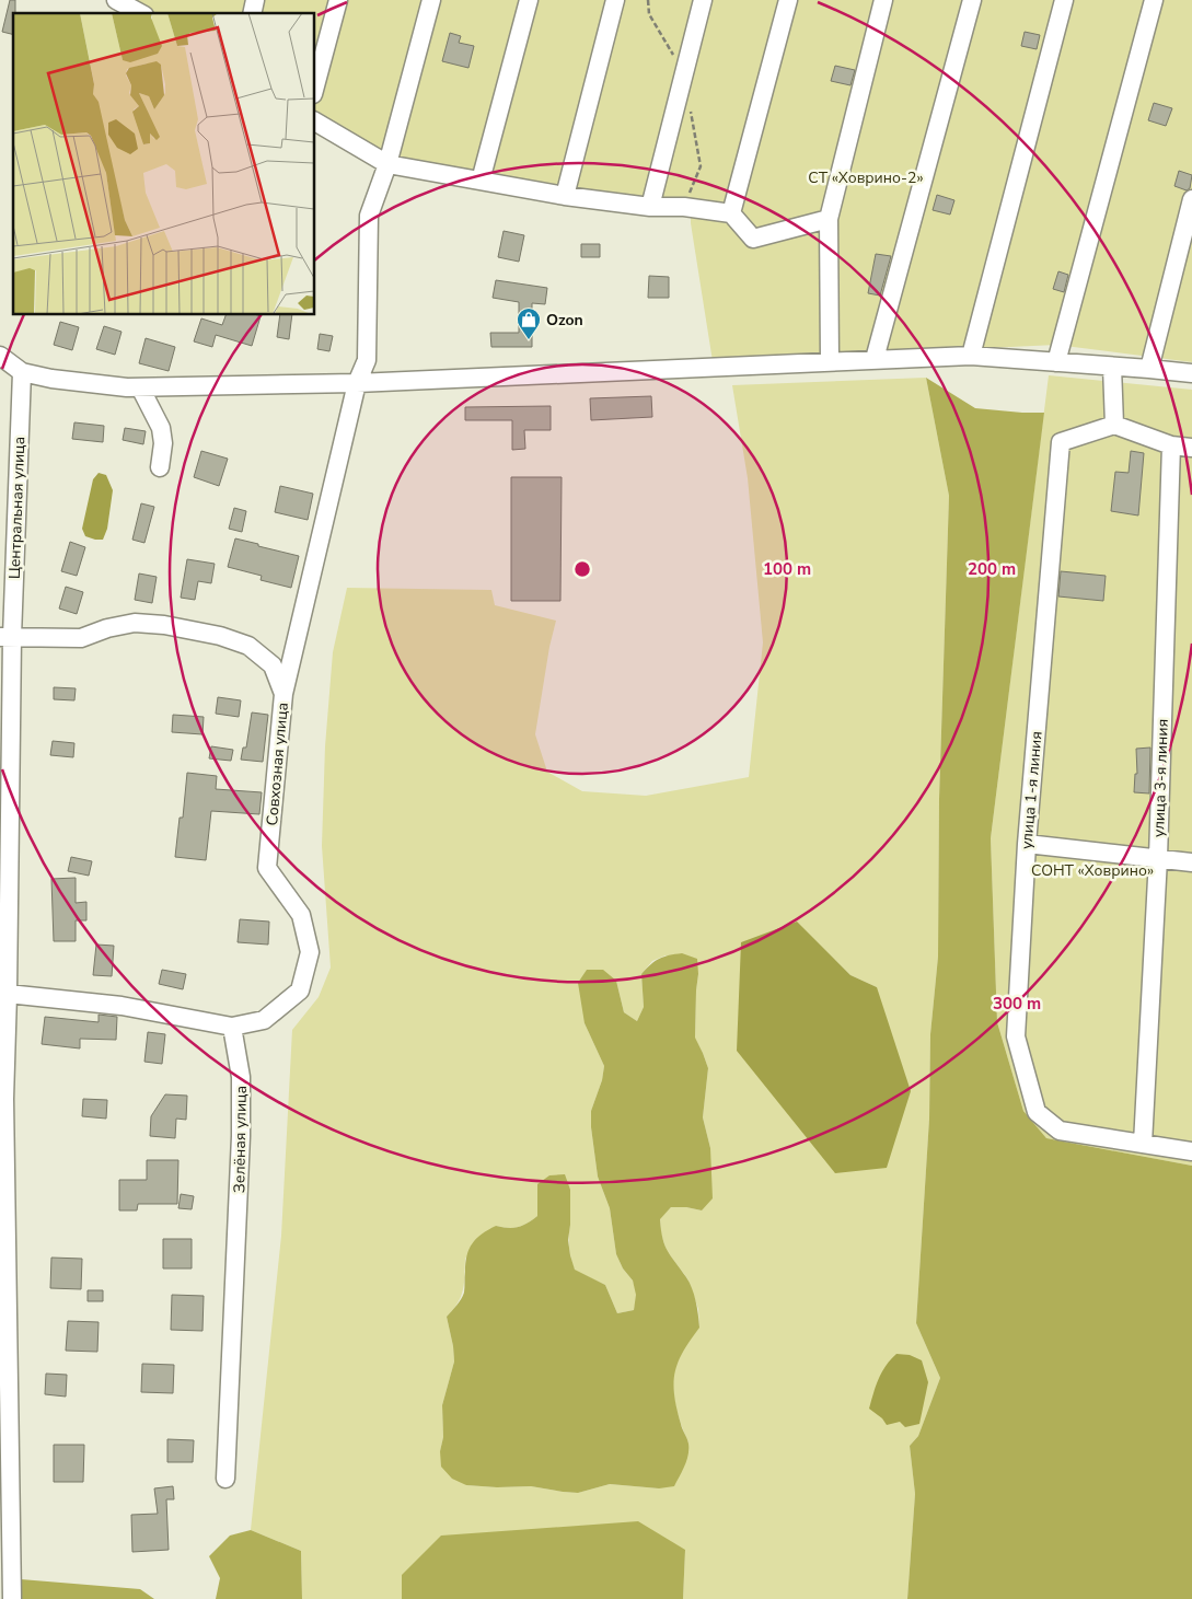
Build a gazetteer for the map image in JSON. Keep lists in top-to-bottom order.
{
  "streets": {
    "street": [
      "Центральная улица",
      "Совхозная улица",
      "улица 3-я линия",
      "улица 1-я линия",
      "Зелёная улица"
    ]
  },
  "crossings": [
    ["Центральная улица", "Совхозная улица"],
    ["Совхозная улица", "Зелёная улица"],
    ["улица 3-я линия", "улица 1-я линия"]
  ],
  "parks": ["СТ «Ховрино-2»", "СОНТ «Ховрино»"],
  "places": {
    "shop": ["Ozon"]
  },
  "rings": ["100 m", "200 m", "300 m"]
}
